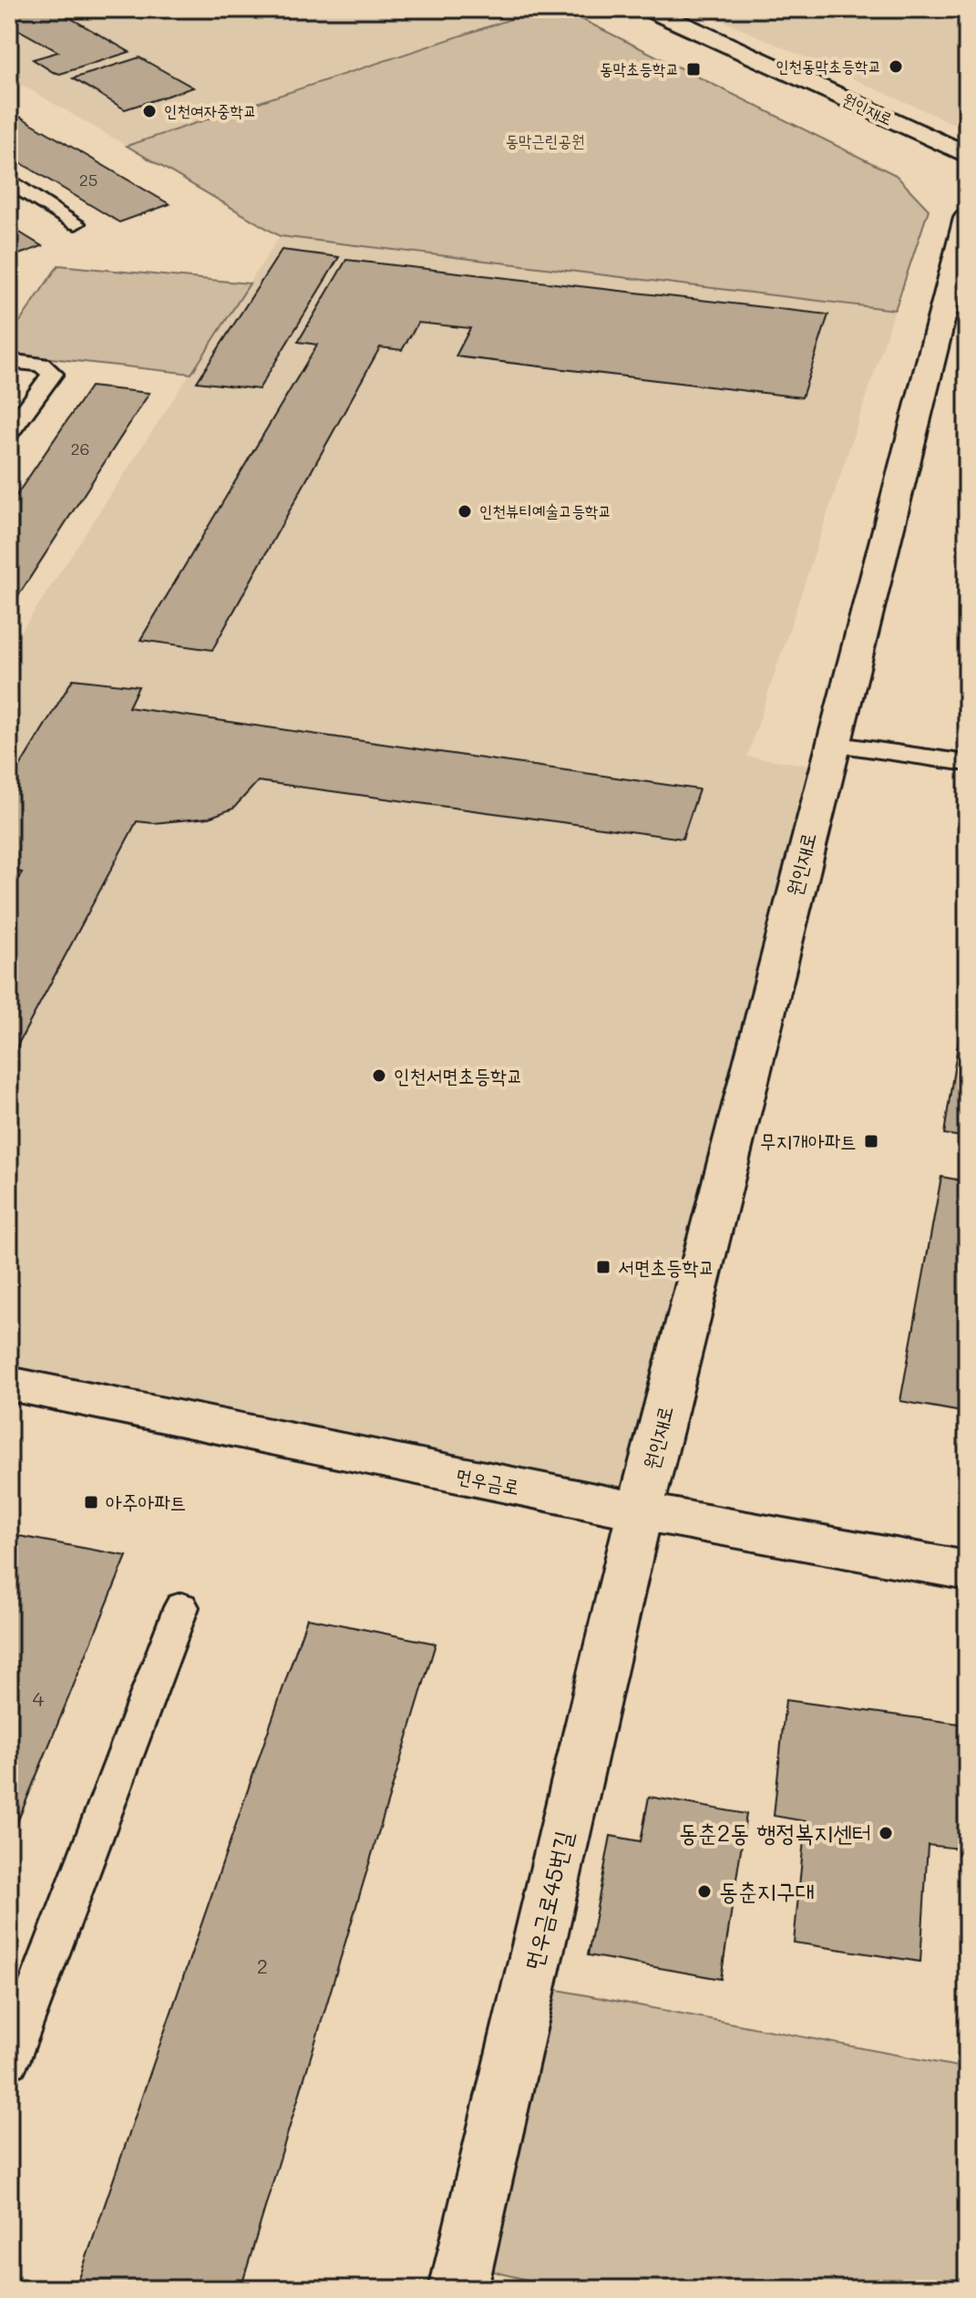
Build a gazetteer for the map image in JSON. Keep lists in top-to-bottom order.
{
  "streets": {
    "main road": ["원인재로", "먼우금로", "먼우금로45번길"]
  },
  "crossings": [
    ["원인재로", "먼우금로"],
    ["원인재로", "먼우금로45번길"],
    ["먼우금로", "먼우금로45번길"]
  ],
  "parks": ["동막근린공원"],
  "places": {
    "other": [
      "인천동막초등학교",
      "인천여자중학교",
      "인천뷰티예술고등학교",
      "인천서면초등학교",
      "동춘2동 행정복지센터",
      "동춘지구대"
    ],
    "transit": [
      "동막초등학교",
      "무지개아파트",
      "서면초등학교",
      "아주아파트"
    ]
  },
  "house_numbers": [
    "25",
    "26",
    "4",
    "2"
  ]
}
